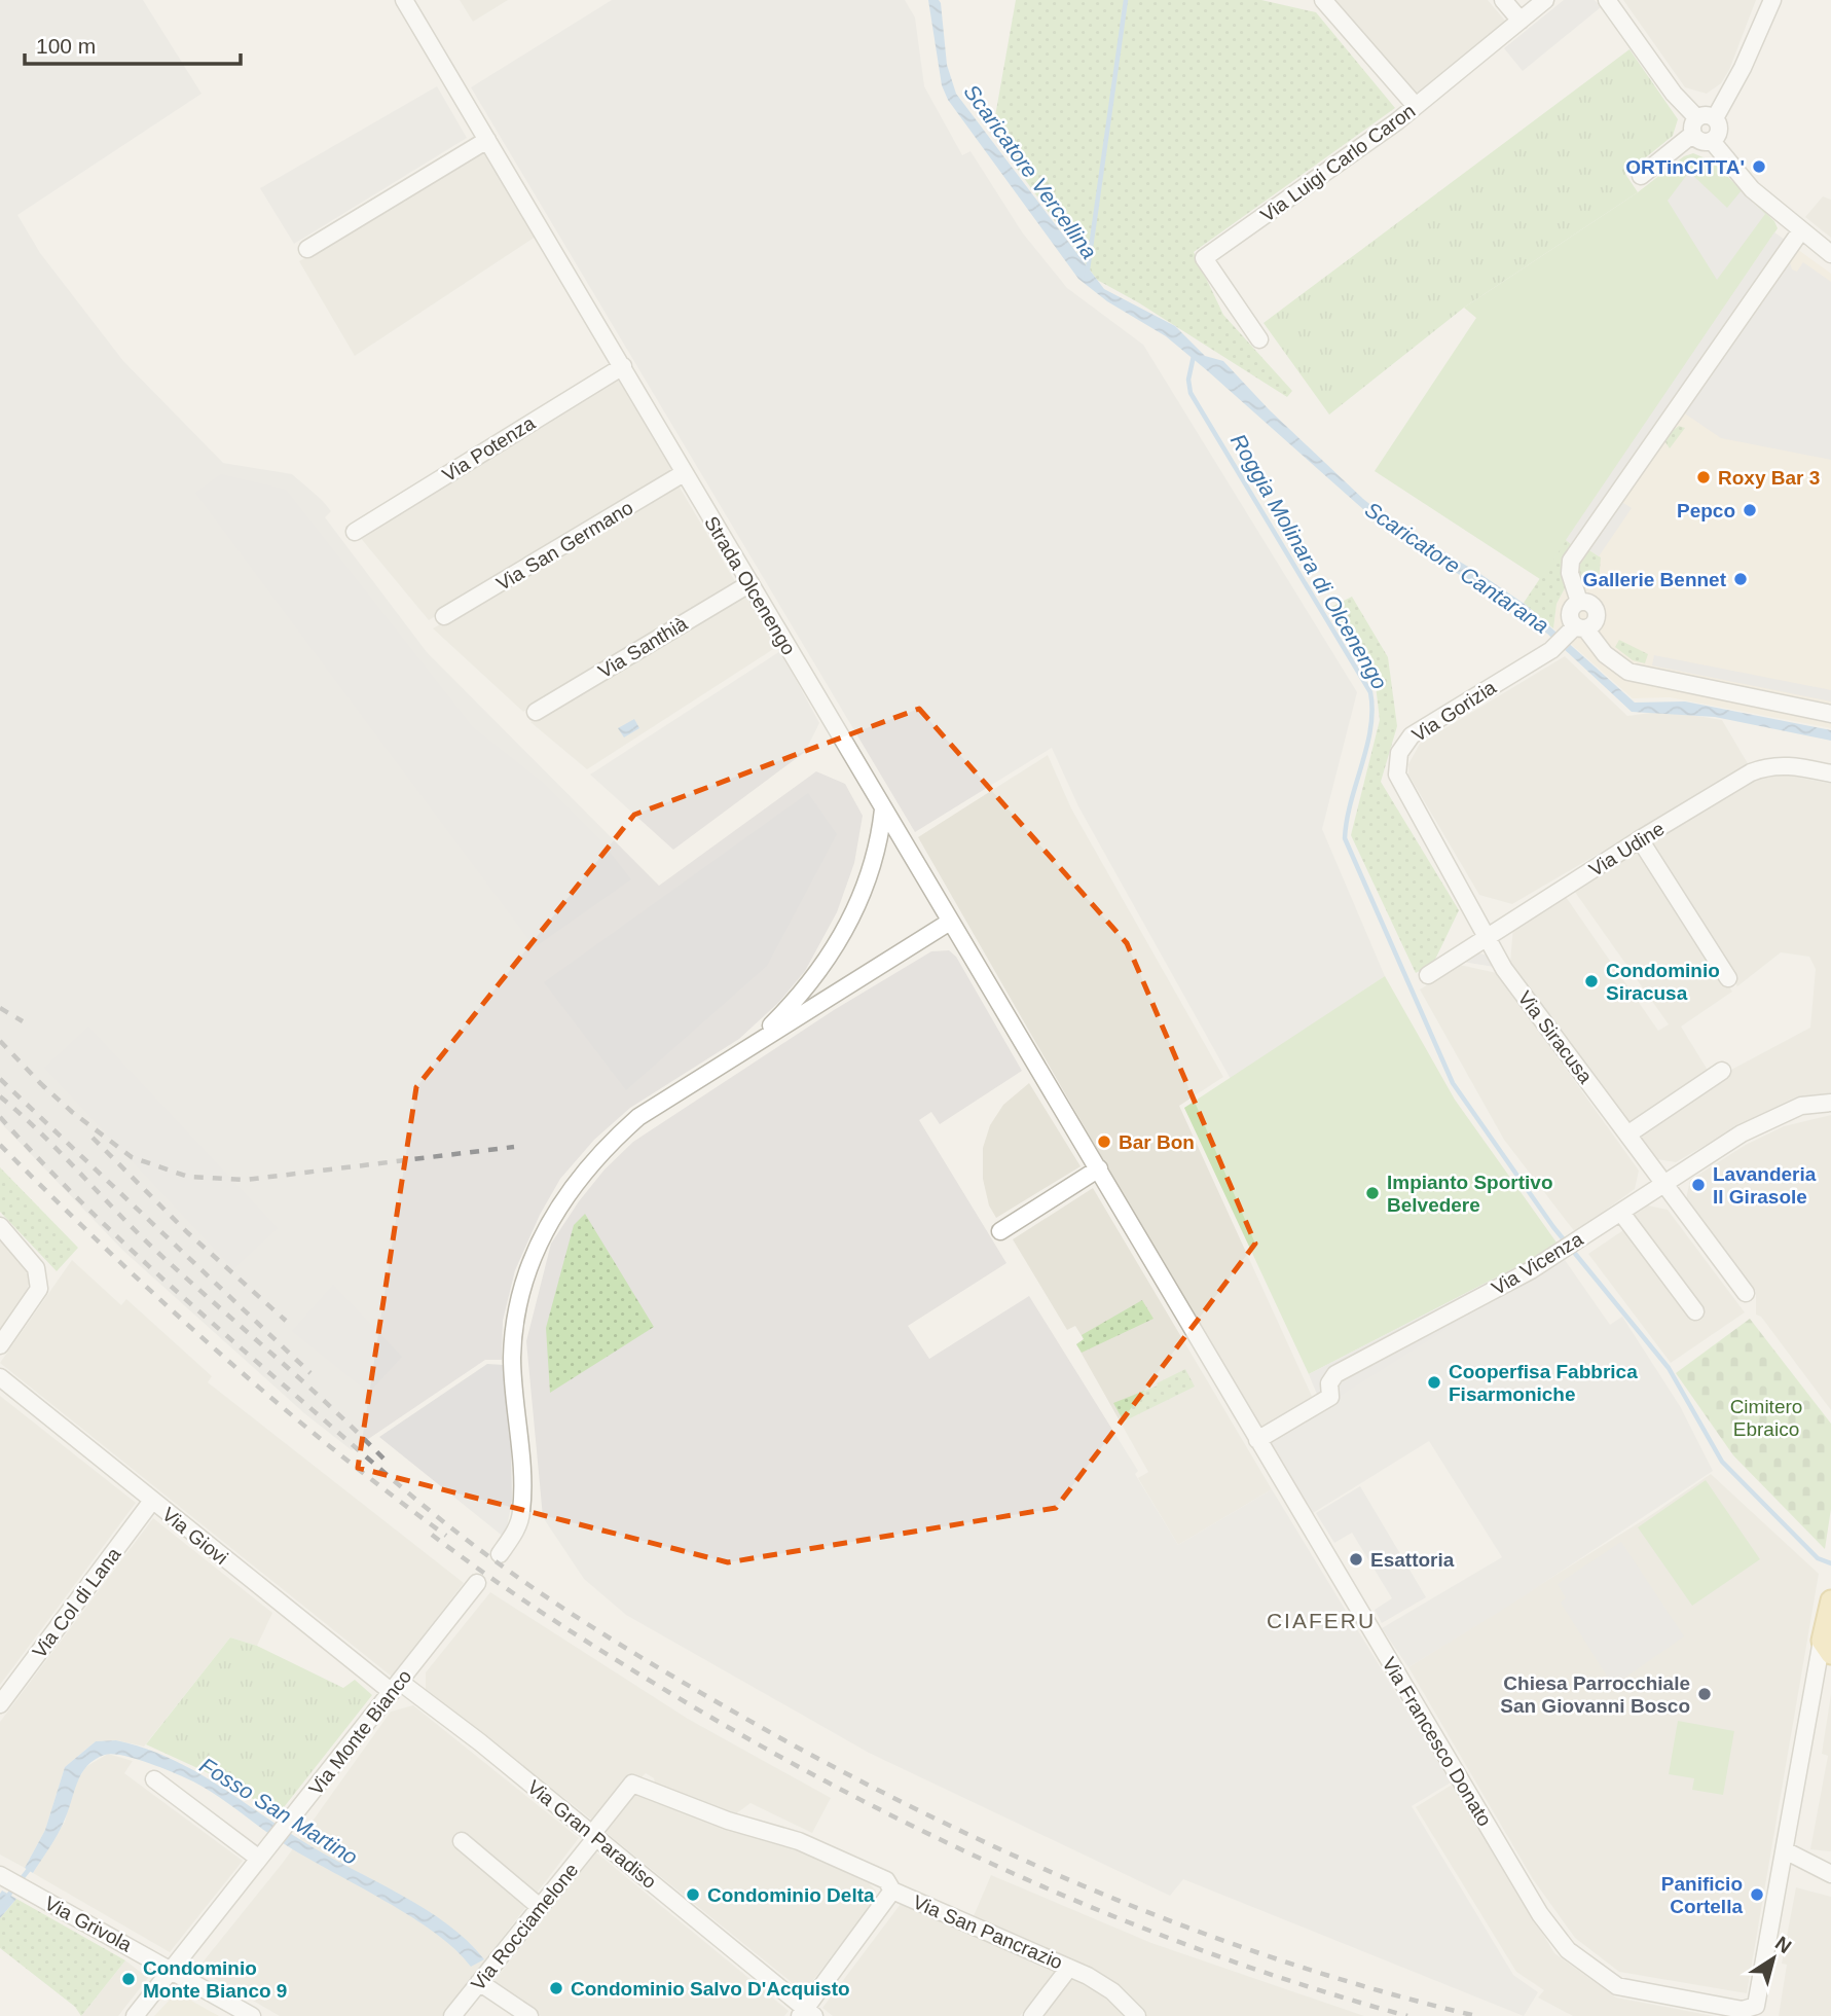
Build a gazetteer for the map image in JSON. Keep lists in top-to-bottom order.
{
  "streets": {
    "street": [
      "Via Luigi Carlo Caron",
      "Via Potenza",
      "Via San Germano",
      "Strada Olcenengo",
      "Via Santhià",
      "Via Gorizia",
      "Via Udine",
      "Via Siracusa",
      "Via Vicenza",
      "Via Giovi",
      "Via Col di Lana",
      "Via Monte Bianco",
      "Via Francesco Donato",
      "Via Gran Paradiso",
      "Via Grivola",
      "Via Rocciamelone",
      "Via San Pancrazio"
    ]
  },
  "crossings": [
    ["Via Potenza", "Strada Olcenengo"],
    ["Via San Germano", "Strada Olcenengo"],
    ["Strada Olcenengo", "Via Santhià"],
    ["Strada Olcenengo", "Via Francesco Donato"],
    ["Via Gorizia", "Via Udine"],
    ["Via Gorizia", "Via Siracusa"],
    ["Via Udine", "Via Siracusa"],
    ["Via Siracusa", "Via Vicenza"],
    ["Via Vicenza", "Via Francesco Donato"],
    ["Via Giovi", "Via Col di Lana"],
    ["Via Giovi", "Via Monte Bianco"],
    ["Via Giovi", "Via Gran Paradiso"],
    ["Via Monte Bianco", "Via Gran Paradiso"],
    ["Via Monte Bianco", "Via Grivola"],
    ["Via Gran Paradiso", "Via Rocciamelone"],
    ["Via Rocciamelone", "Via San Pancrazio"]
  ],
  "districts": ["CIAFERU"],
  "water": [
    "Scaricatore Vercellina",
    "Roggia Molinara di Olcenengo",
    "Scaricatore Cantarana",
    "Fosso San Martino"
  ],
  "parks": ["Cimitero Ebraico"],
  "places": [
    "ORTinCITTA'",
    "Roxy Bar 3",
    "Pepco",
    "Gallerie Bennet",
    "Condominio Siracusa",
    "Bar Bon",
    "Lavanderia Il Girasole",
    "Impianto Sportivo Belvedere",
    "Cooperfisa Fabbrica Fisarmoniche",
    "Esattoria",
    "Chiesa Parrocchiale San Giovanni Bosco",
    "Condominio Delta",
    "Panificio Cortella",
    "Condominio Monte Bianco 9",
    "Condominio Salvo D'Acquisto"
  ],
  "scale_bar": "100 m",
  "north": "top right"
}
